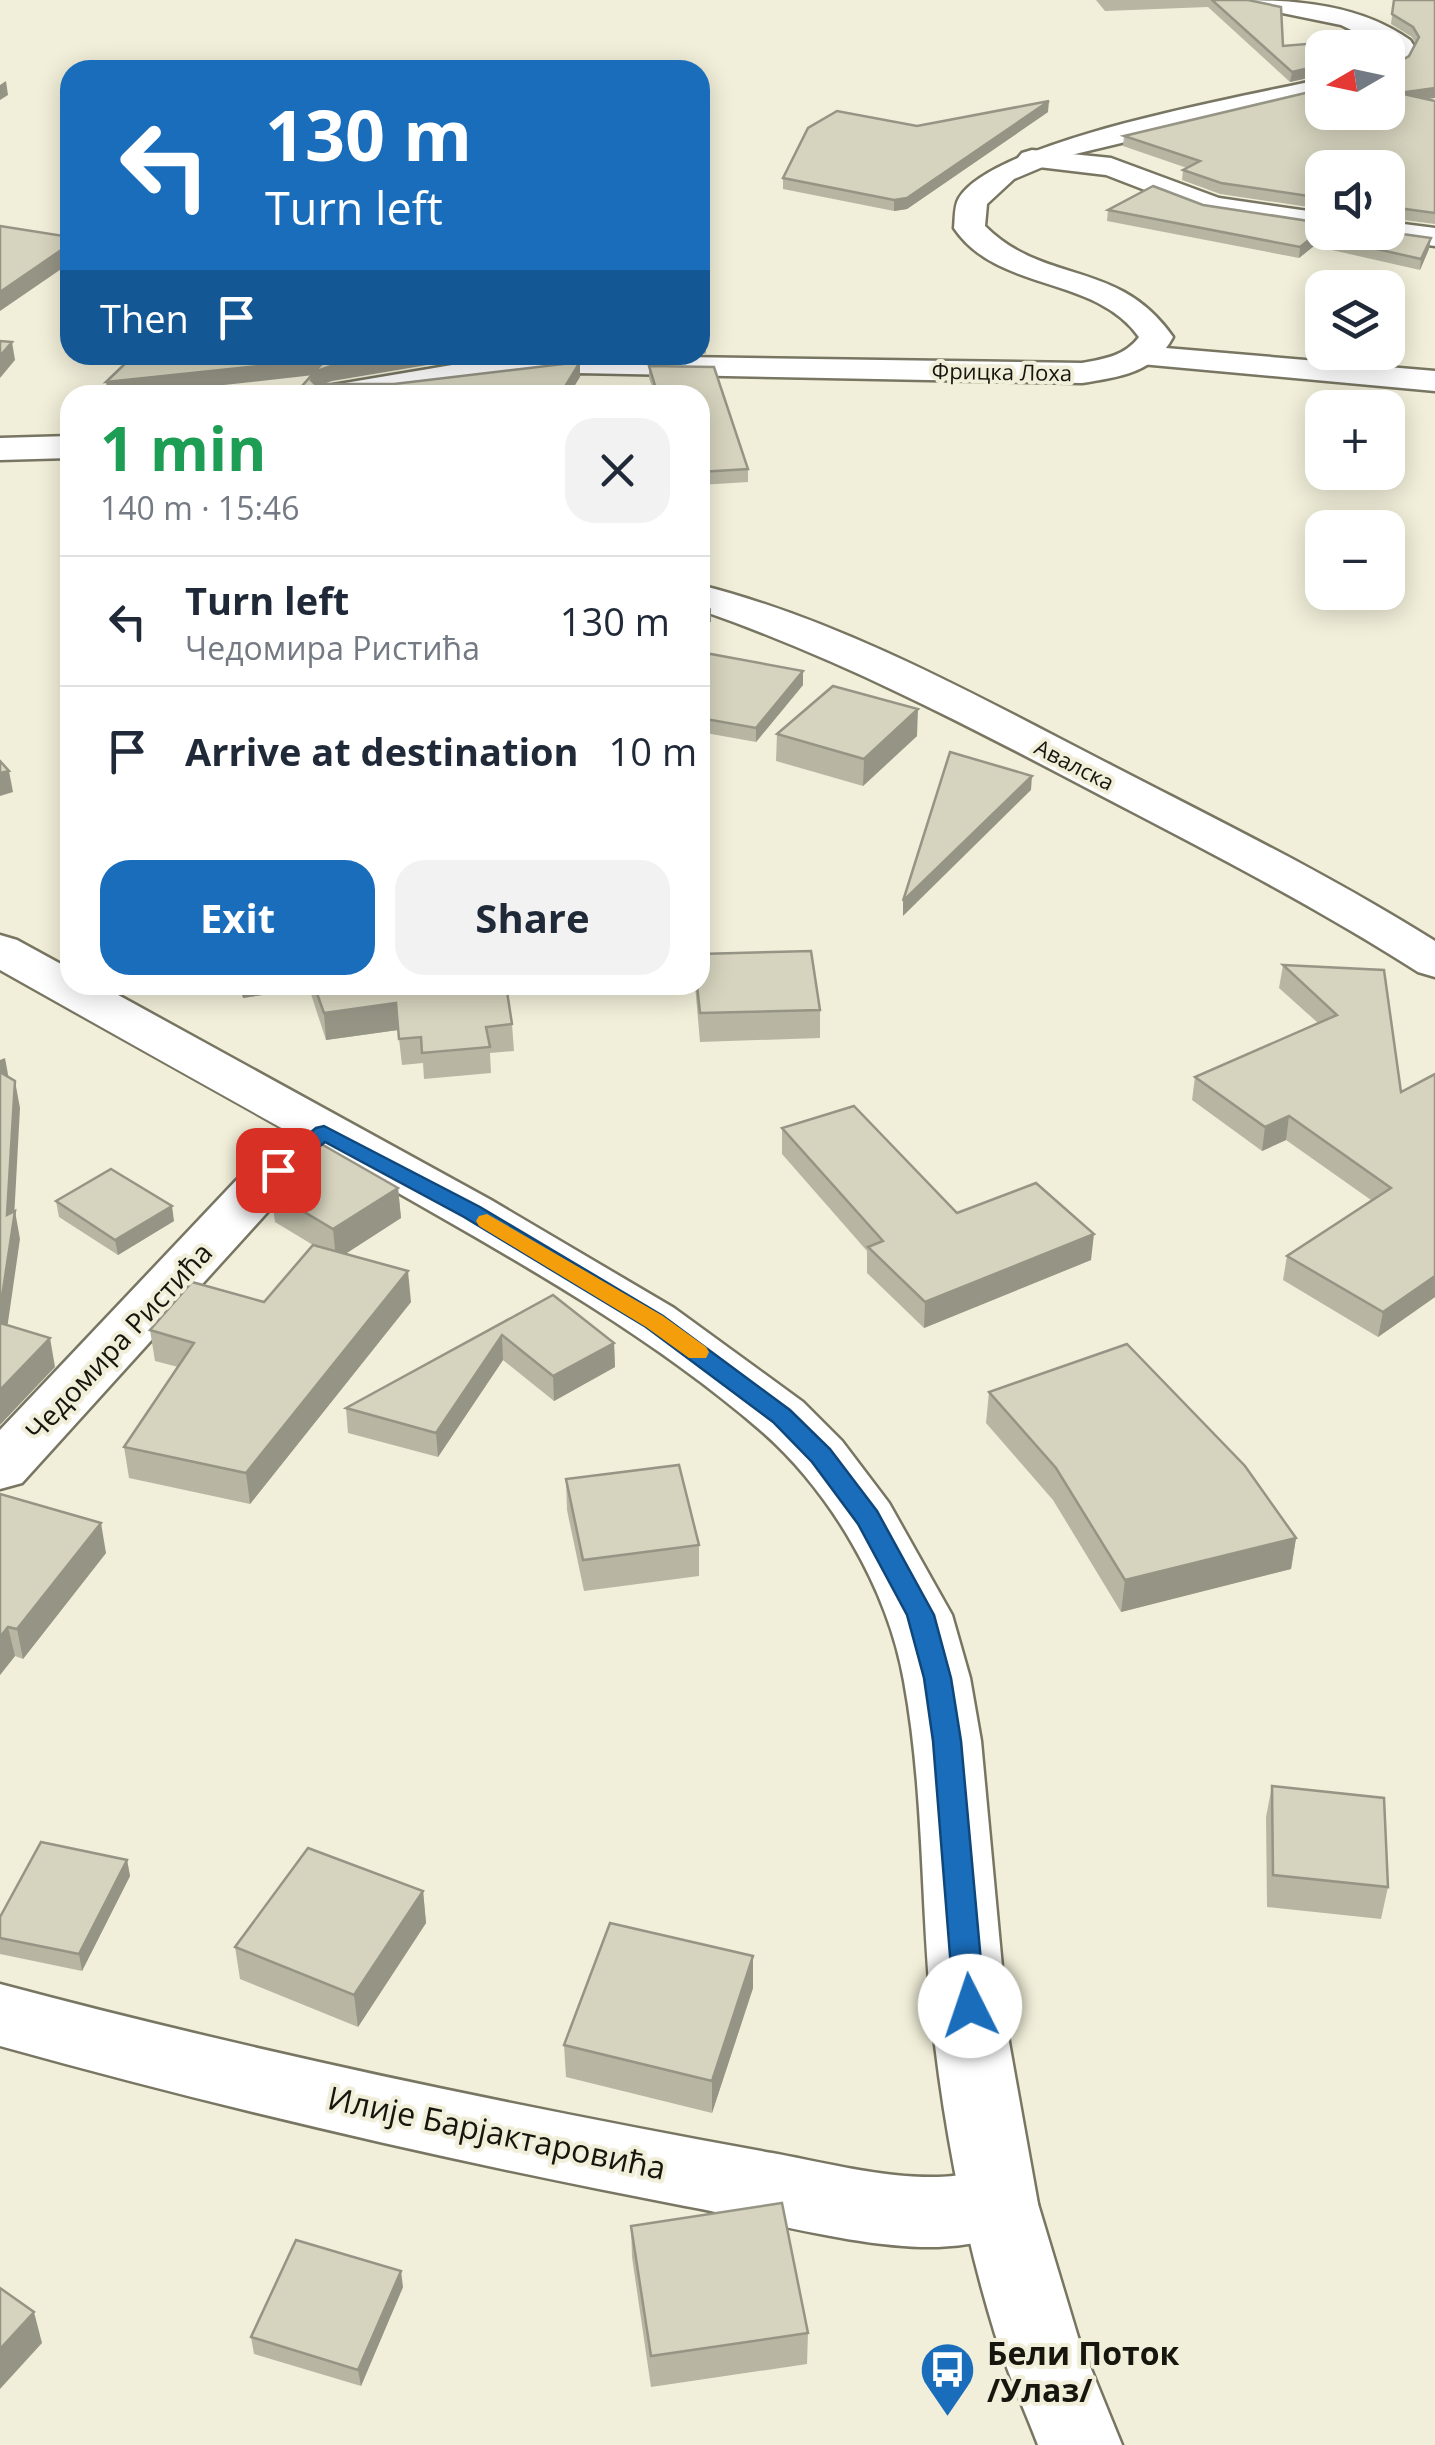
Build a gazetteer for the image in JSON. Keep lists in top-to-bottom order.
{
  "streets": {
    "street": [
      "Фрицка Лоха",
      "Авалска",
      "Чедомира Ристића",
      "Илије Барјактаровића"
    ]
  },
  "places": {
    "bus stop": ["Бели Поток /Улаз/"]
  },
  "north": "left",
  "page": {
    "map_buttons": ["+", "−"],
    "turn": ["130 m", "Turn left"],
    "then": "Then",
    "heading": ["1 min", "140 m · 15:46"],
    "list": [
      {
        "name": "Turn left",
        "note": "Чедомира Ристића",
        "value": "130 m"
      },
      {
        "name": "Arrive at destination",
        "value": "10 m"
      }
    ],
    "buttons": ["Exit", "Share"]
  }
}
